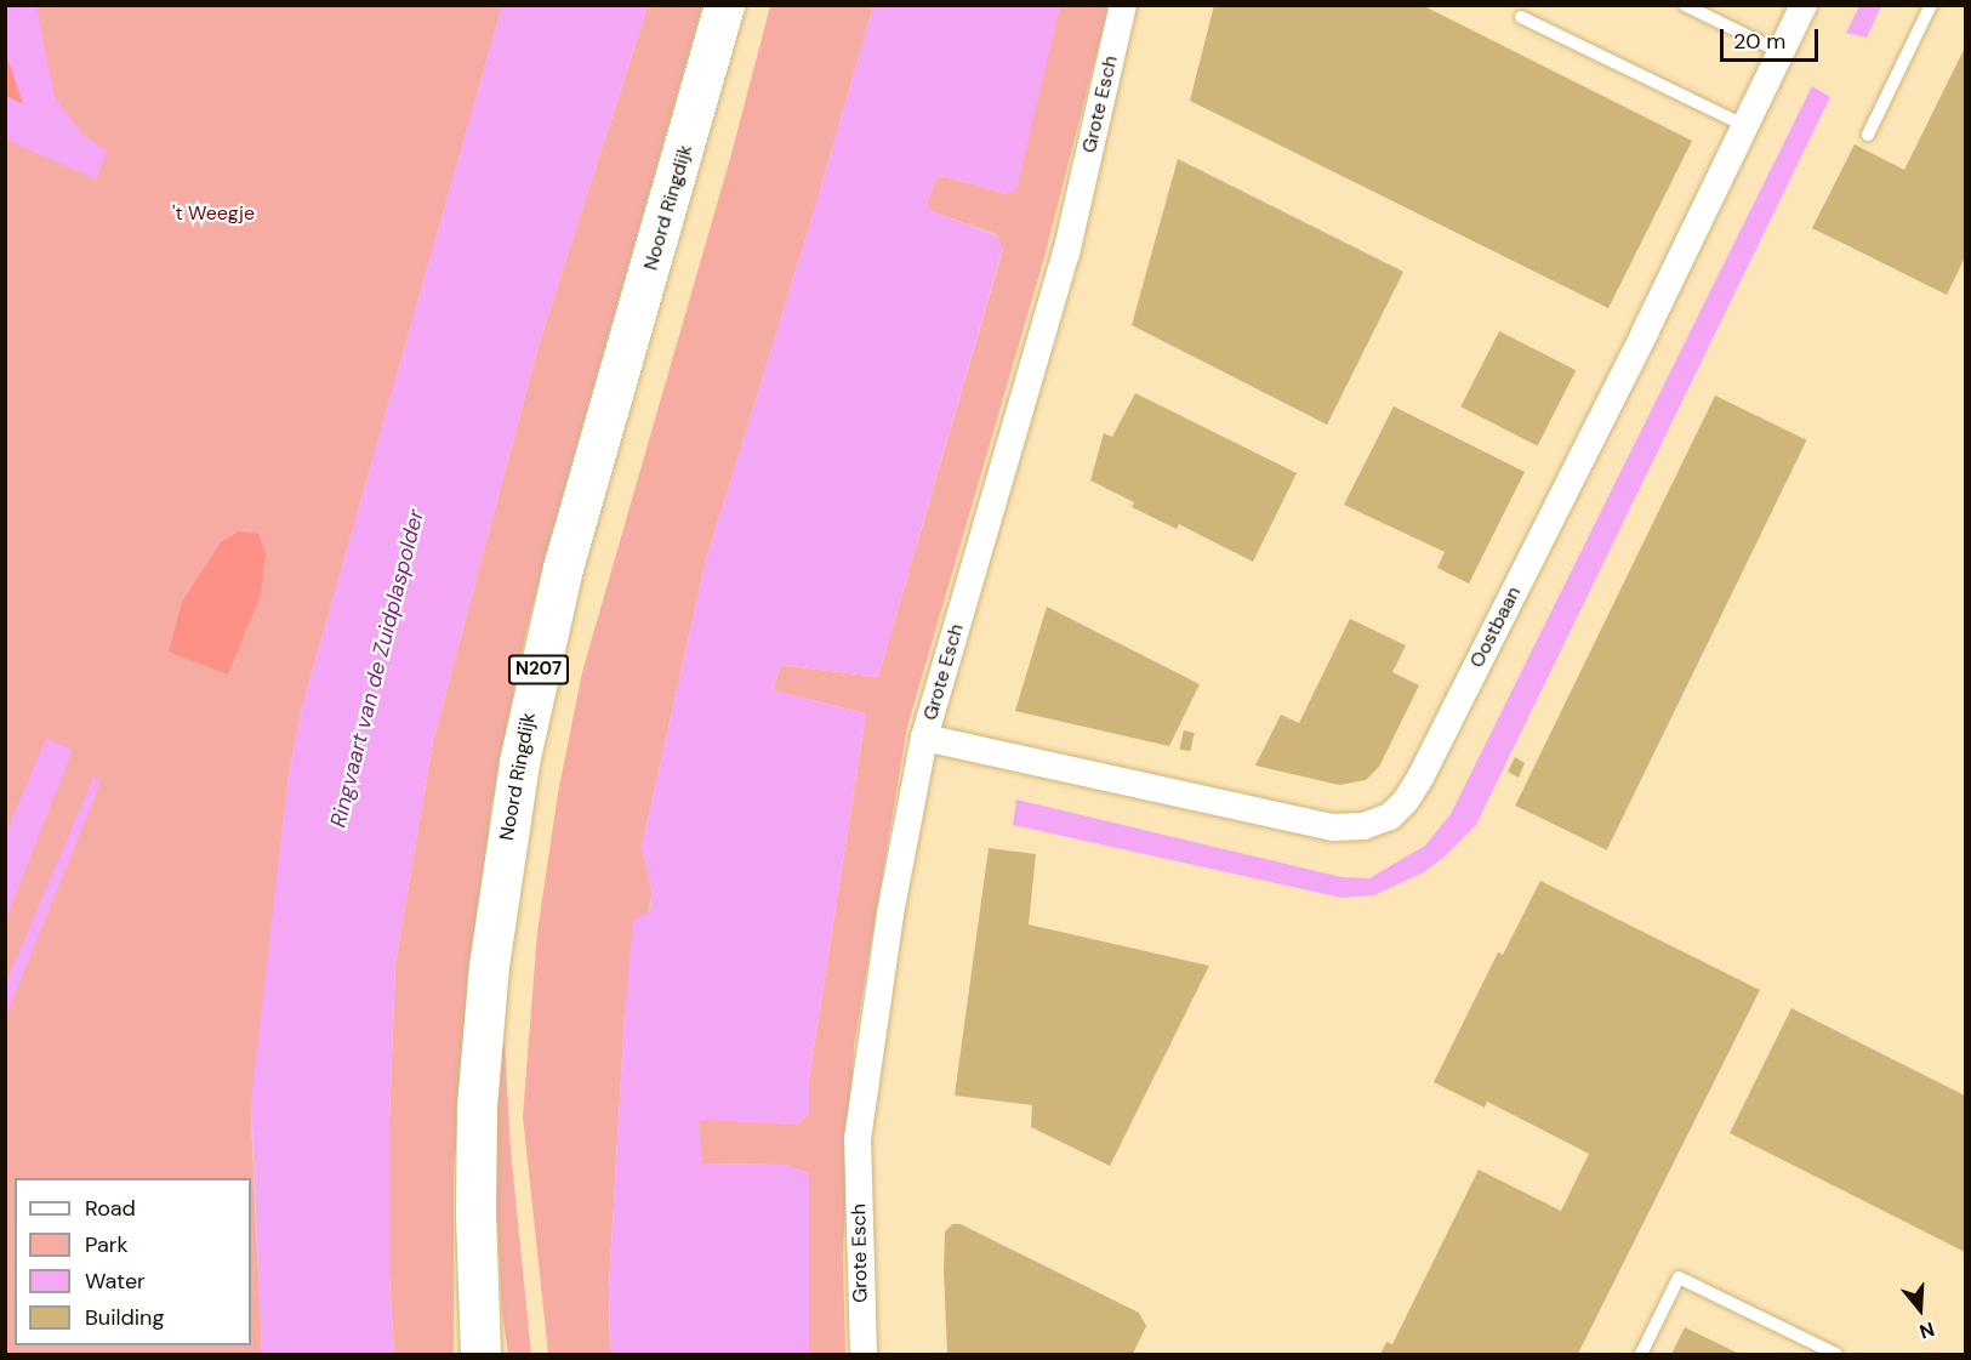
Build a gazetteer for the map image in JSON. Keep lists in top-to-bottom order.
{
  "streets": {
    "main road": ["Noord Ringdijk", "N207"],
    "street": ["Grote Esch", "Oostbaan"]
  },
  "crossings": [
    ["Grote Esch", "Oostbaan"]
  ],
  "water": ["Ringvaart van de Zuidplaspolder"],
  "parks": ["'t Weegje"],
  "legend": [
    "Road",
    "Park",
    "Water",
    "Building"
  ],
  "scale_bar": "20 m",
  "north": "bottom"
}
